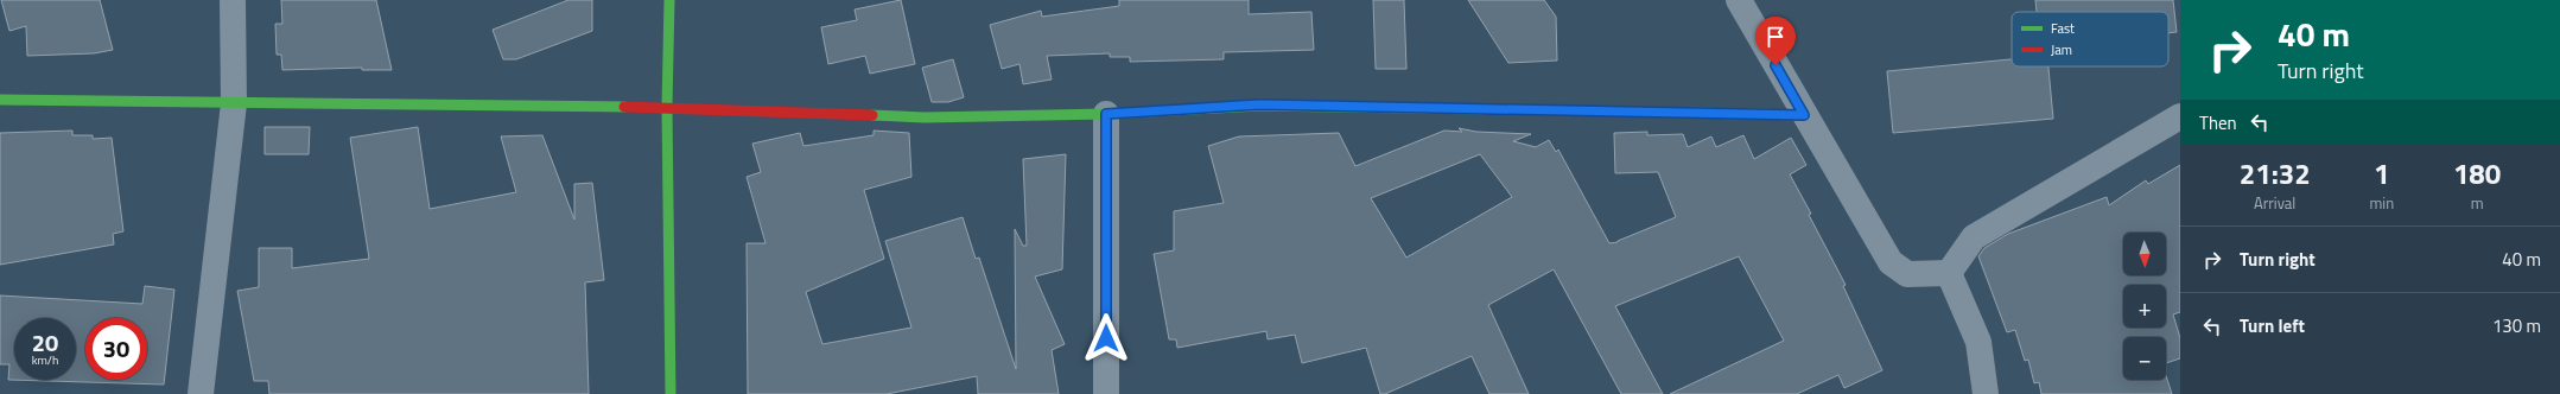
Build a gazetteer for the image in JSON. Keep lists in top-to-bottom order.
{
  "legend": ["Fast", "Jam"],
  "north": "bottom",
  "page": {
    "turn": ["40 m", "Turn right"],
    "then": "Then",
    "eta": [
      "21:32",
      "Arrival",
      "1",
      "min",
      "180",
      "m"
    ],
    "list": [
      {
        "name": "Turn right",
        "value": "40 m"
      },
      {
        "name": "Turn left",
        "value": "130 m"
      }
    ],
    "map_buttons": ["+", "−"],
    "speed": "20 km/h",
    "limit": "30"
  }
}
